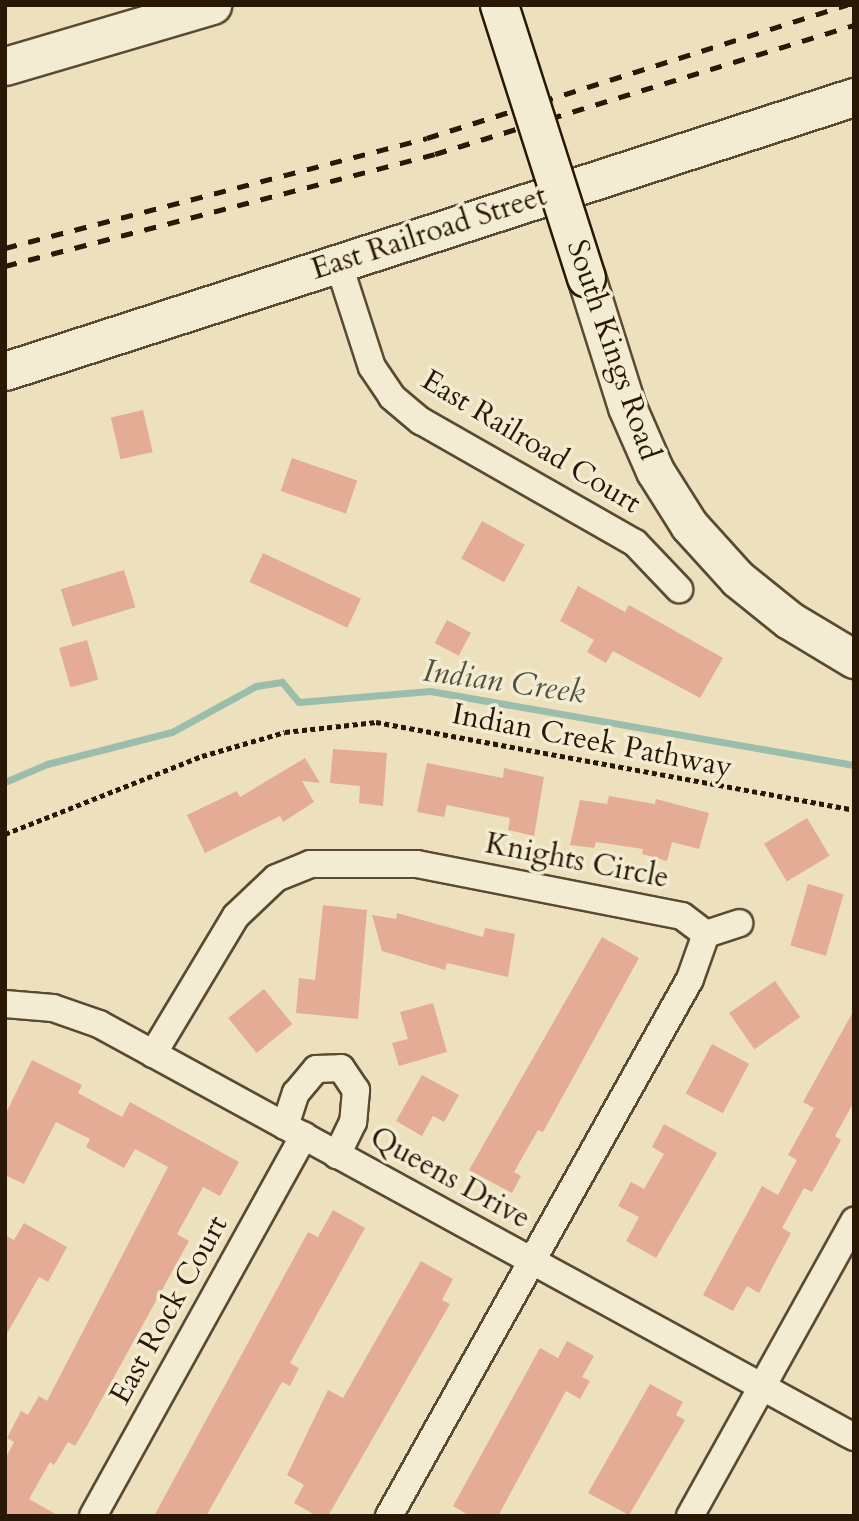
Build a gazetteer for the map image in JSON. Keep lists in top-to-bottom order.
{
  "streets": {
    "street": [
      "East Railroad Street",
      "South Kings Road",
      "East Railroad Court",
      "Knights Circle",
      "Queens Drive",
      "East Rock Court"
    ],
    "path": ["Indian Creek Pathway"]
  },
  "crossings": [
    ["East Railroad Street", "East Railroad Court"],
    ["Knights Circle", "Queens Drive"],
    ["Queens Drive", "East Rock Court"]
  ],
  "water": ["Indian Creek"]
}
